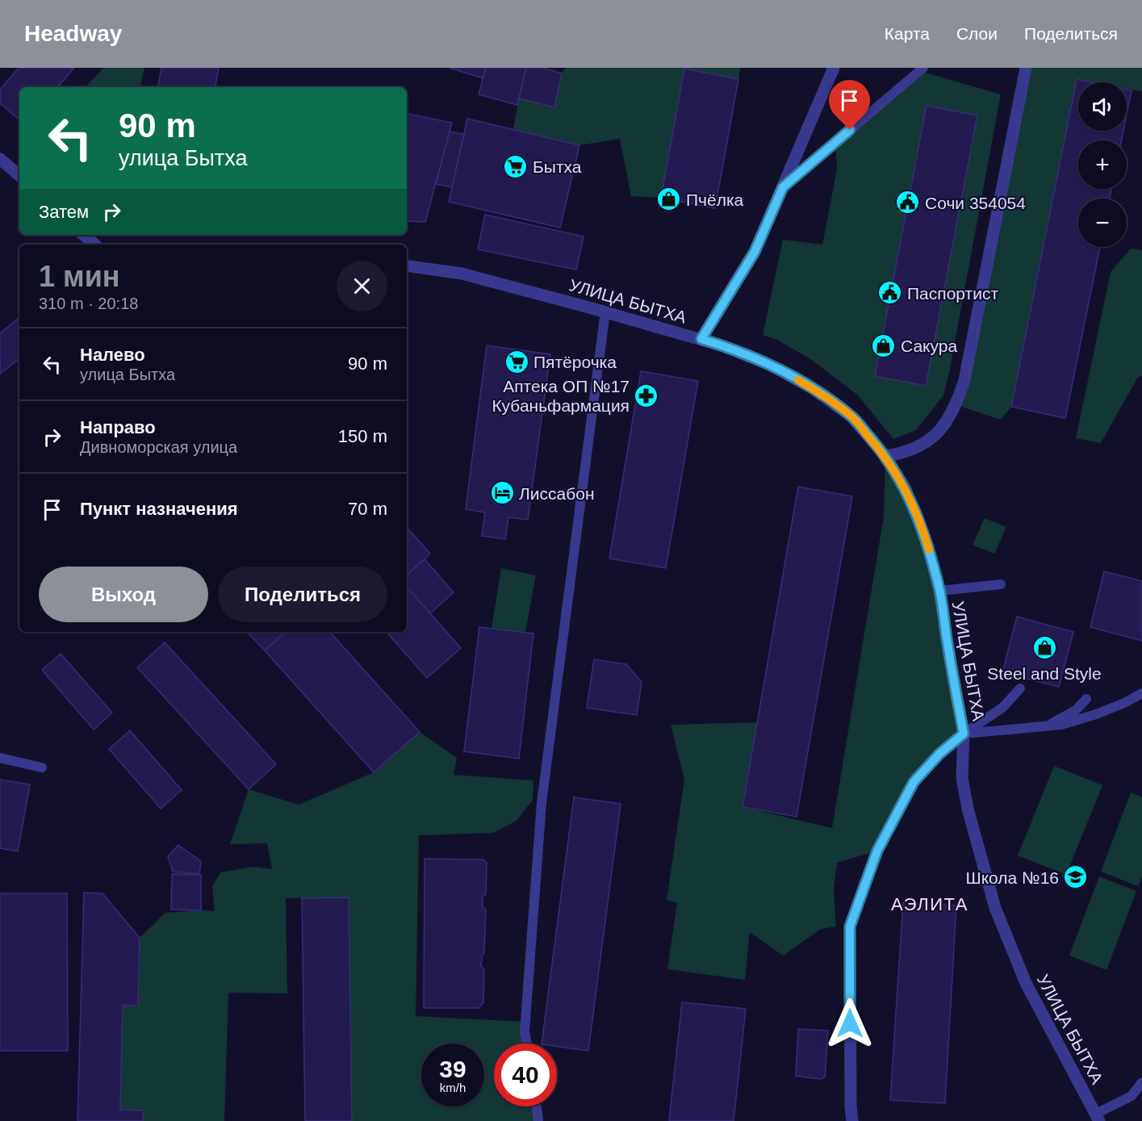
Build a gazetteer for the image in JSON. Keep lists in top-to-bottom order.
{
  "streets": {
    "street": ["УЛИЦА БЫТХА"]
  },
  "districts": ["АЭЛИТА"],
  "places": {
    "supermarket": ["Бытха", "Пятёрочка"],
    "shop": ["Пчёлка", "Сакура", "Steel and Style"],
    "public building": ["Сочи 354054", "Паспортист"],
    "pharmacy": ["Аптека ОП №17 Кубаньфармация"],
    "hotel": ["Лиссабон"],
    "school or university": ["Школа №16"]
  },
  "page": {
    "header": "Headway",
    "nav": ["Карта", "Слои", "Поделиться"],
    "map_buttons": ["+", "−"],
    "turn": ["90 m", "улица Бытха"],
    "then": "Затем",
    "heading": ["1 мин", "310 m · 20:18"],
    "list": [
      {
        "name": "Налево",
        "note": "улица Бытха",
        "value": "90 m"
      },
      {
        "name": "Направо",
        "note": "Дивноморская улица",
        "value": "150 m"
      },
      {
        "name": "Пункт назначения",
        "value": "70 m"
      }
    ],
    "buttons": ["Выход", "Поделиться"],
    "speed": "39 km/h",
    "limit": "40"
  }
}
